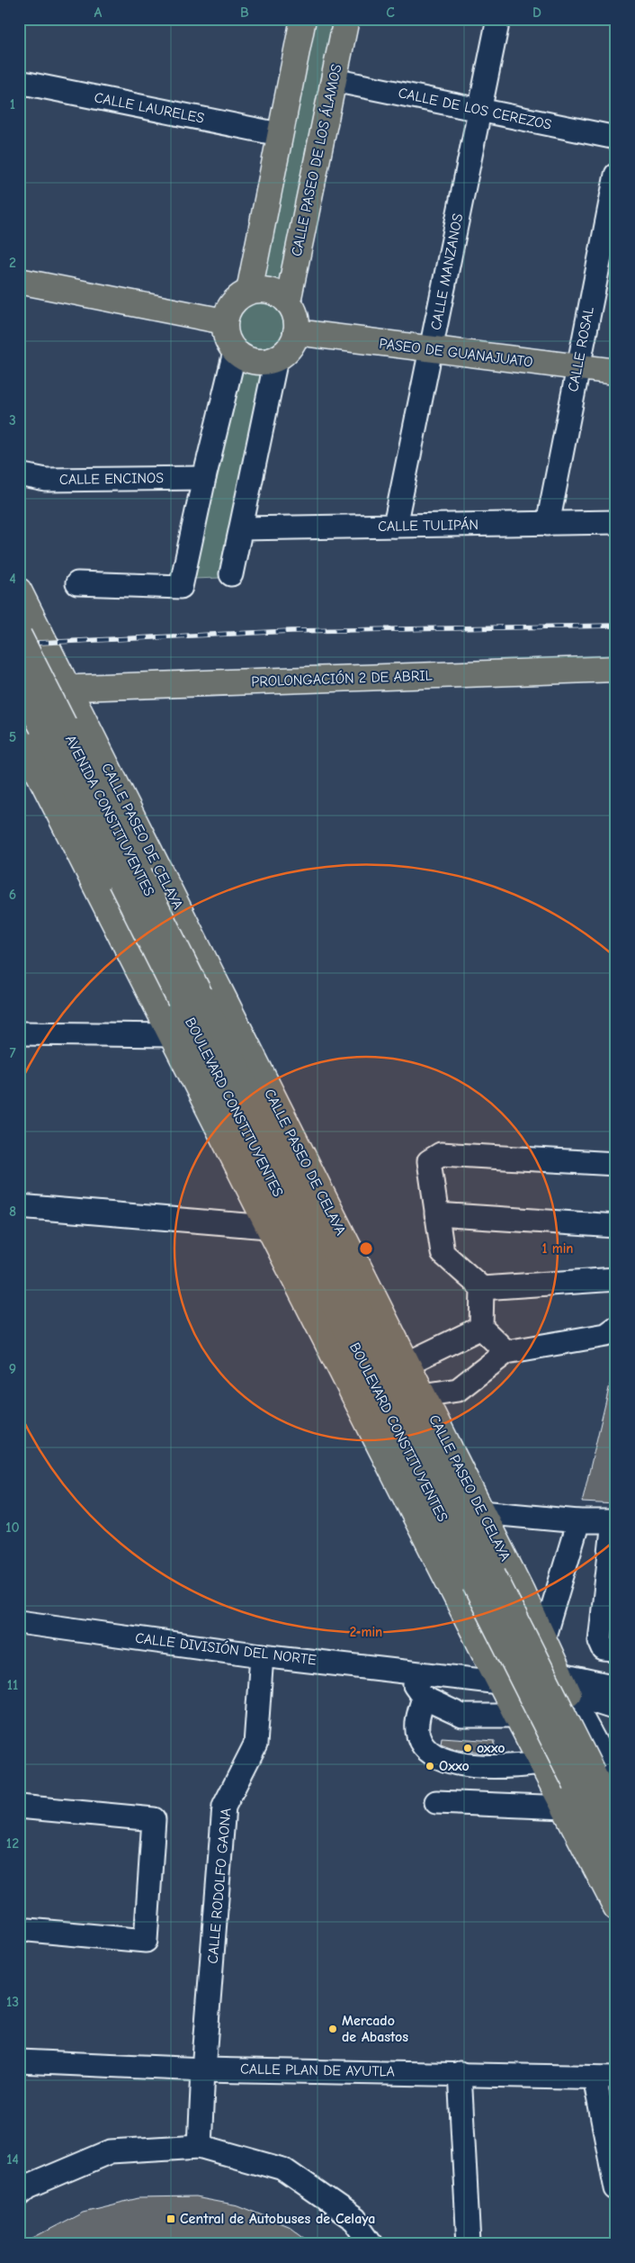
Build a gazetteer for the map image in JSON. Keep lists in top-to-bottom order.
{
  "streets": {
    "main road": [
      "CALLE PASEO DE LOS ÁLAMOS",
      "PASEO DE GUANAJUATO",
      "PROLONGACIÓN 2 DE ABRIL",
      "AVENIDA CONSTITUYENTES",
      "CALLE PASEO DE CELAYA",
      "BOULEVARD CONSTITUYENTES"
    ],
    "street": [
      "CALLE LAURELES",
      "CALLE DE LOS CEREZOS",
      "CALLE MANZANOS",
      "CALLE ROSAL",
      "CALLE ENCINOS",
      "CALLE TULIPÁN",
      "CALLE DIVISIÓN DEL NORTE",
      "CALLE RODOLFO GAONA",
      "CALLE PLAN DE AYUTLA"
    ]
  },
  "crossings": [
    ["CALLE DE LOS CEREZOS", "CALLE PASEO DE LOS ÁLAMOS"],
    ["CALLE DE LOS CEREZOS", "CALLE MANZANOS"],
    ["CALLE PASEO DE LOS ÁLAMOS", "PASEO DE GUANAJUATO"],
    ["CALLE MANZANOS", "PASEO DE GUANAJUATO"],
    ["CALLE MANZANOS", "CALLE TULIPÁN"],
    ["CALLE ROSAL", "PASEO DE GUANAJUATO"],
    ["CALLE ROSAL", "CALLE TULIPÁN"],
    ["PROLONGACIÓN 2 DE ABRIL", "CALLE PASEO DE CELAYA"],
    ["AVENIDA CONSTITUYENTES", "CALLE PASEO DE CELAYA"],
    ["AVENIDA CONSTITUYENTES", "BOULEVARD CONSTITUYENTES"],
    ["CALLE PASEO DE CELAYA", "BOULEVARD CONSTITUYENTES"],
    ["CALLE PASEO DE CELAYA", "CALLE DIVISIÓN DEL NORTE"],
    ["CALLE DIVISIÓN DEL NORTE", "CALLE RODOLFO GAONA"],
    ["CALLE RODOLFO GAONA", "CALLE PLAN DE AYUTLA"]
  ],
  "places": {
    "other": ["oxxo", "Oxxo", "Mercado de Abastos"],
    "transit": ["Central de Autobuses de Celaya"]
  },
  "grid": {
    "columns": [
      "A",
      "B",
      "C",
      "D"
    ],
    "rows": [
      "1",
      "2",
      "3",
      "4",
      "5",
      "6",
      "7",
      "8",
      "9",
      "10",
      "11",
      "12",
      "13",
      "14"
    ]
  },
  "rings": ["1 min", "2 min"]
}
